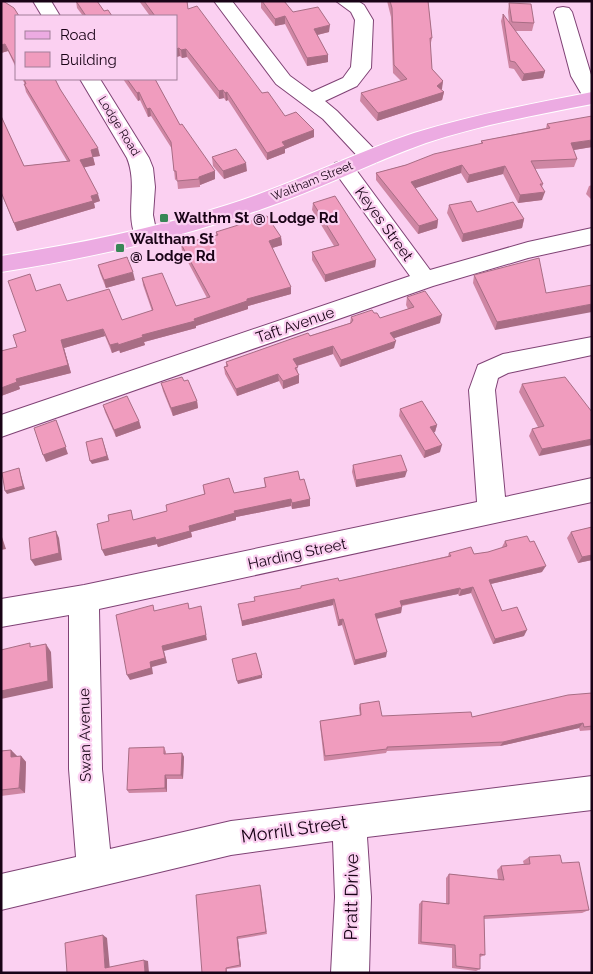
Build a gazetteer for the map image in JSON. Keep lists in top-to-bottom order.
{
  "streets": {
    "main road": ["Waltham Street"],
    "street": [
      "Lodge Road",
      "Keyes Street",
      "Taft Avenue",
      "Harding Street",
      "Swan Avenue",
      "Morrill Street",
      "Pratt Drive"
    ]
  },
  "crossings": [
    ["Lodge Road", "Waltham Street"],
    ["Waltham Street", "Keyes Street"],
    ["Keyes Street", "Taft Avenue"],
    ["Harding Street", "Swan Avenue"],
    ["Swan Avenue", "Morrill Street"],
    ["Morrill Street", "Pratt Drive"]
  ],
  "places": {
    "transit": ["Walthm St @ Lodge Rd", "Waltham St @ Lodge Rd"]
  },
  "legend": ["Road", "Building"]
}
